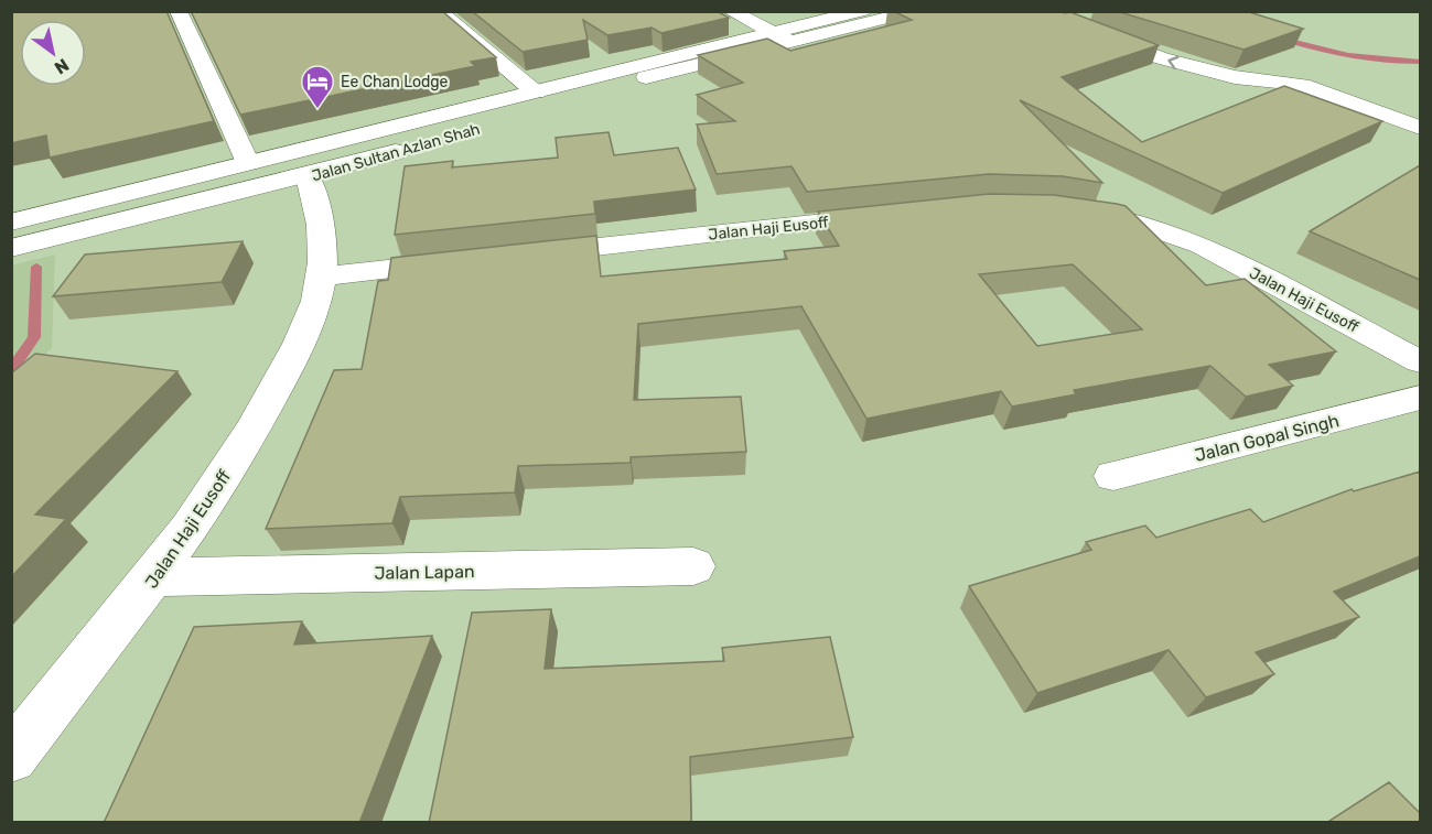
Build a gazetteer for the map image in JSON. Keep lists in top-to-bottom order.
{
  "streets": {
    "street": [
      "Jalan Sultan Azlan Shah",
      "Jalan Haji Eusoff",
      "Jalan Gopal Singh",
      "Jalan Lapan"
    ]
  },
  "crossings": [
    ["Jalan Sultan Azlan Shah", "Jalan Haji Eusoff"],
    ["Jalan Haji Eusoff", "Jalan Lapan"]
  ],
  "places": {
    "hotel": ["Ee Chan Lodge"]
  },
  "north": "bottom right"
}
